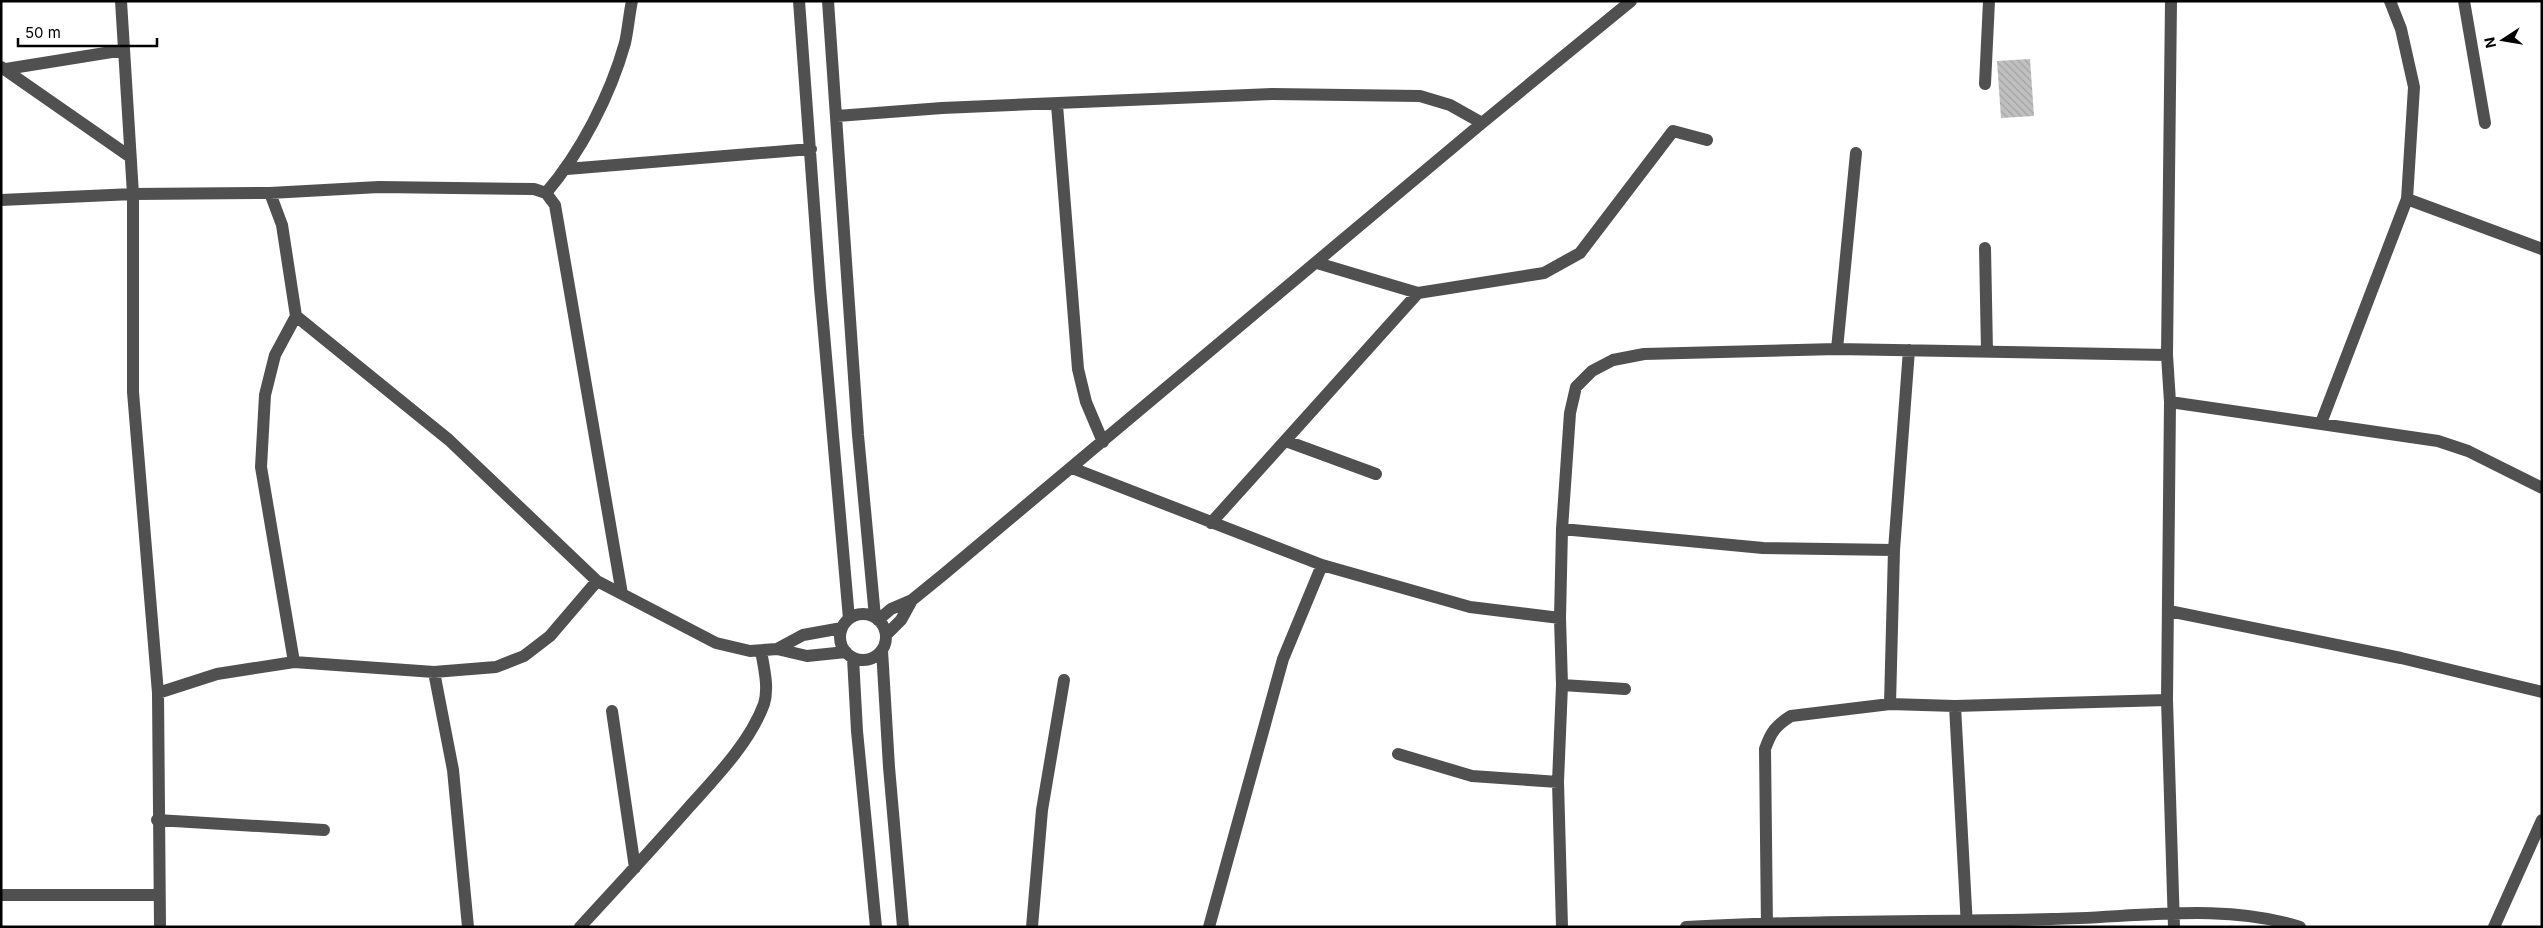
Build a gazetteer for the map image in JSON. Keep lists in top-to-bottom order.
{
  "scale_bar": "50 m",
  "north": "left"
}
